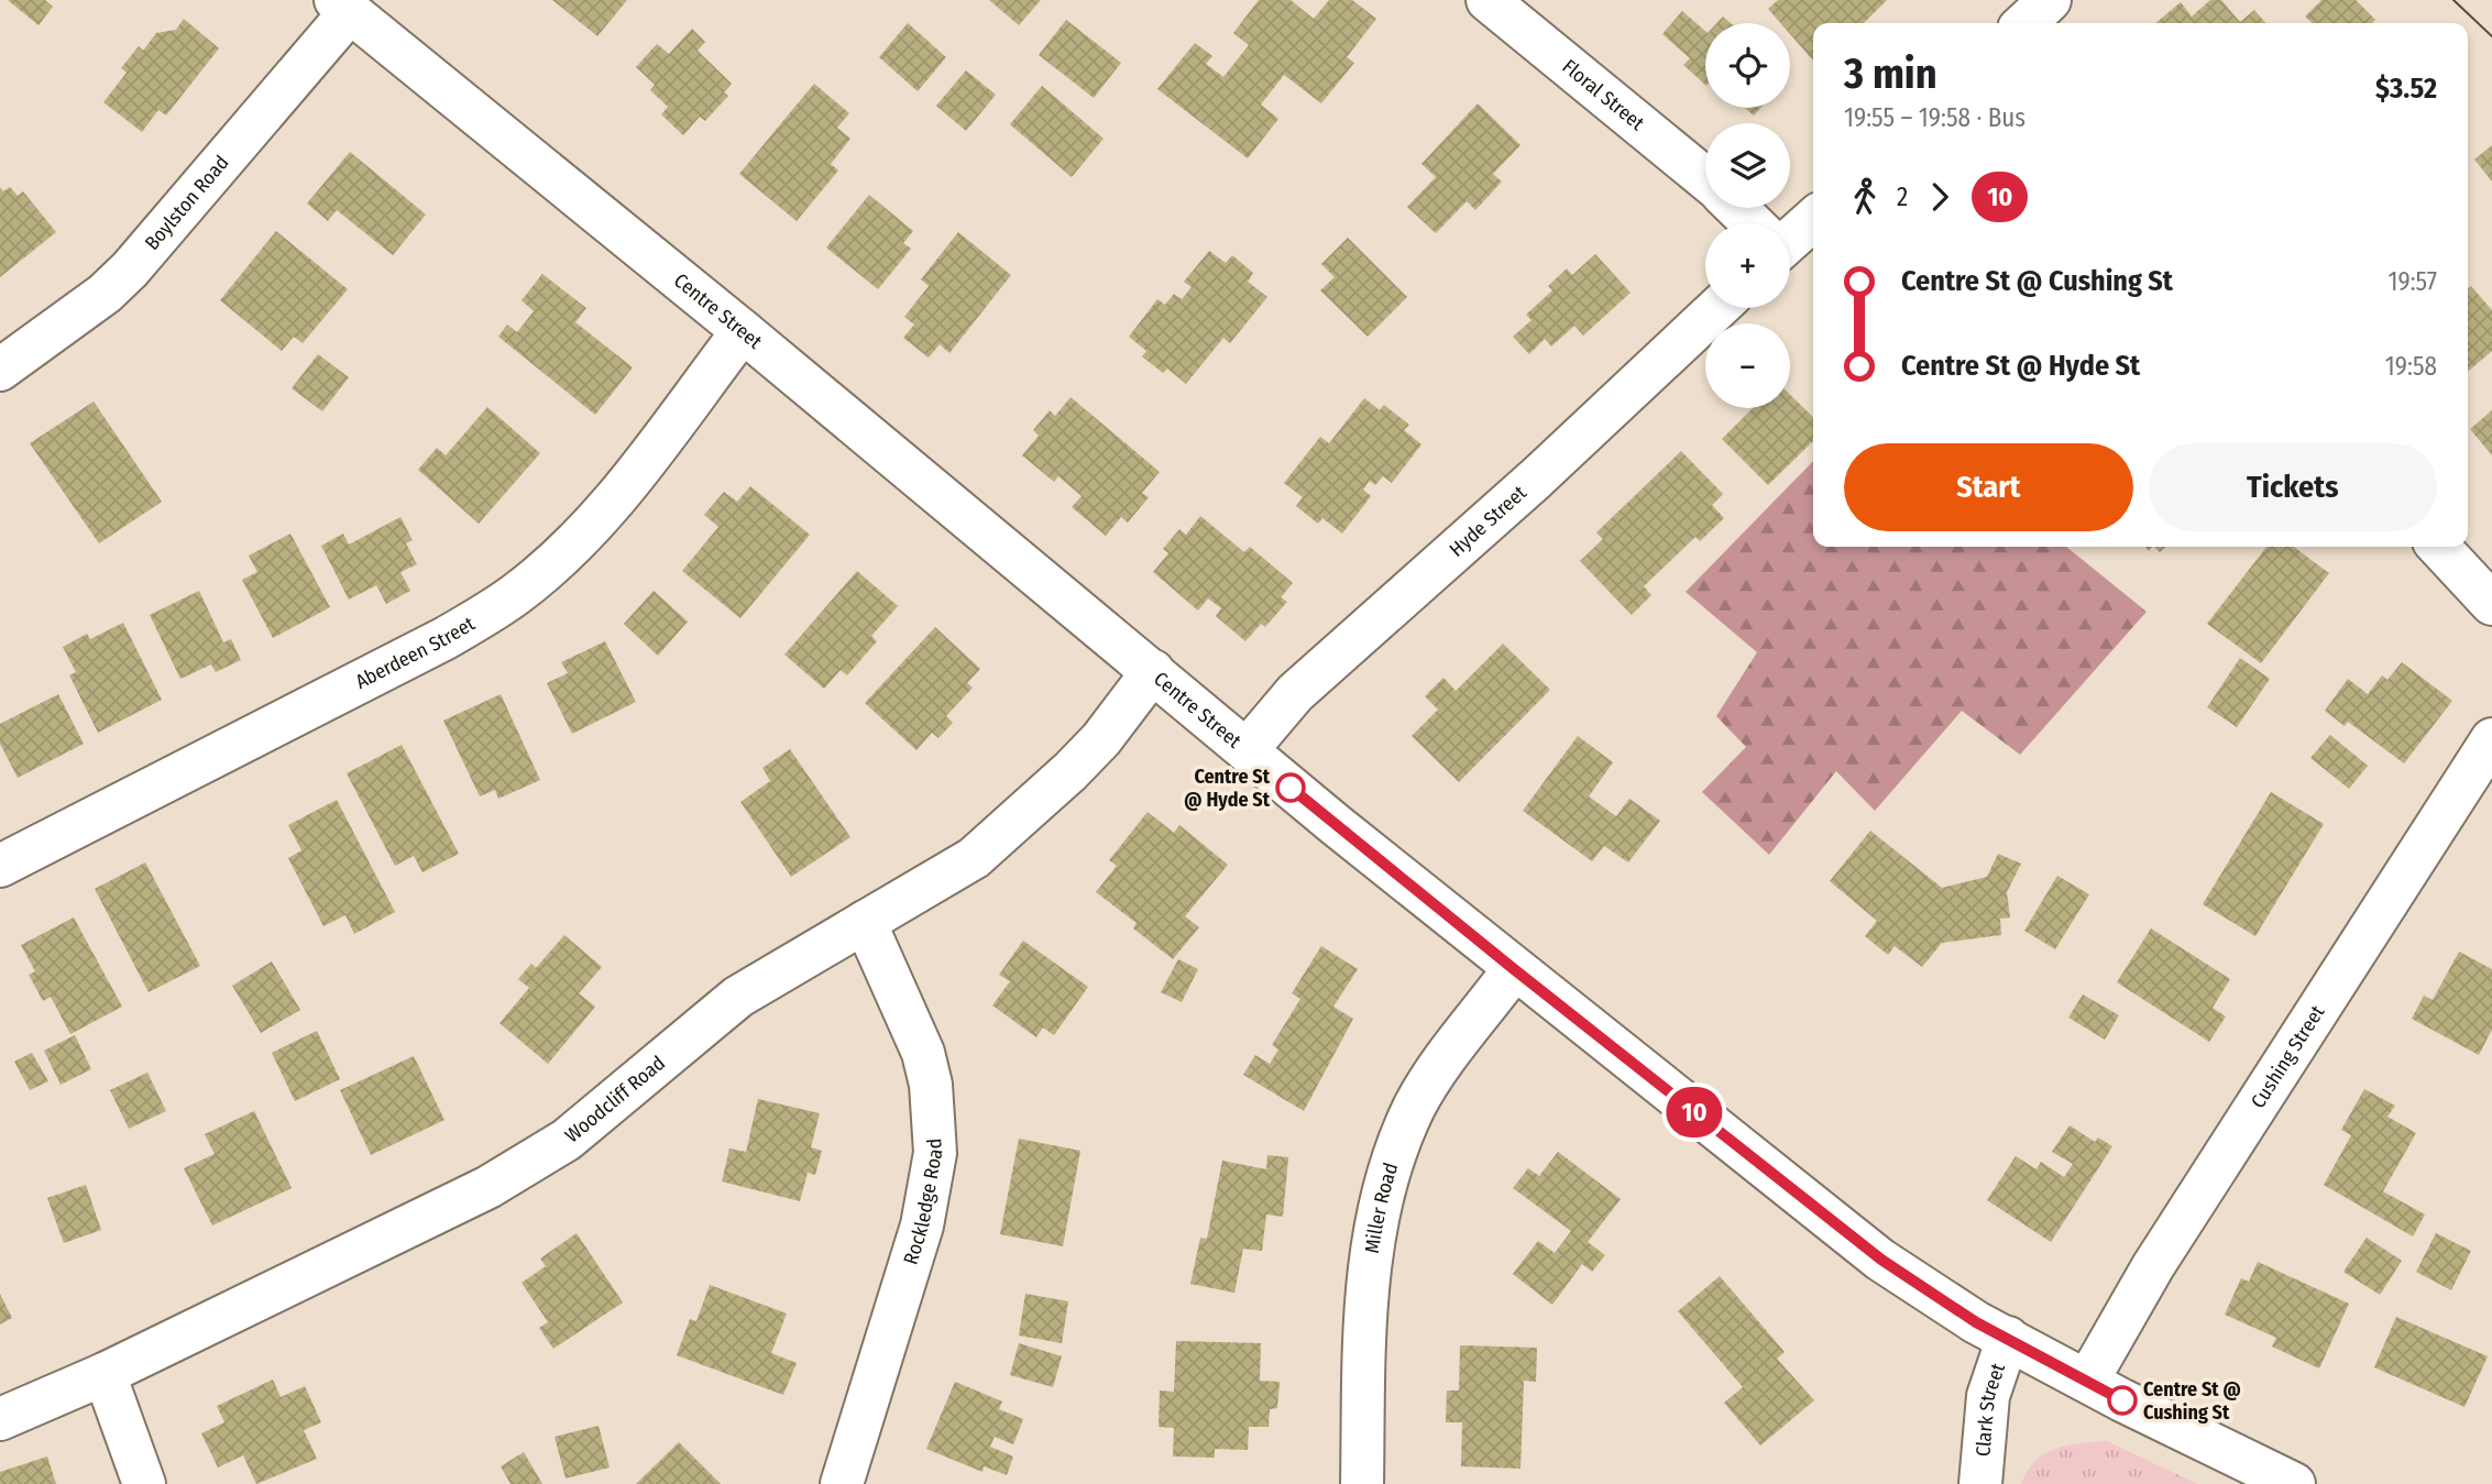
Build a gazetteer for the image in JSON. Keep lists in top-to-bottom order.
{
  "streets": {
    "street": [
      "Floral Street",
      "Boylston Road",
      "Centre Street",
      "Hyde Street",
      "Aberdeen Street",
      "Cushing Street",
      "Woodcliff Road",
      "Rockledge Road",
      "Miller Road",
      "Clark Street"
    ]
  },
  "crossings": [
    ["Boylston Road", "Centre Street"],
    ["Centre Street", "Hyde Street"],
    ["Centre Street", "Aberdeen Street"],
    ["Centre Street", "Cushing Street"],
    ["Centre Street", "Woodcliff Road"],
    ["Centre Street", "Miller Road"],
    ["Centre Street", "Clark Street"],
    ["Woodcliff Road", "Rockledge Road"]
  ],
  "places": ["Centre St @ Hyde St", "Centre St @ Cushing St"],
  "lines": ["bus line 10"],
  "page": {
    "on_map": "10",
    "map_buttons": ["+", "−"],
    "heading": ["3 min", "19:55 – 19:58 · Bus", "$3.52"],
    "legs": ["2", "10"],
    "list": [
      {
        "name": "Centre St @ Cushing St",
        "value": "19:57"
      },
      {
        "name": "Centre St @ Hyde St",
        "value": "19:58"
      }
    ],
    "buttons": ["Start", "Tickets"]
  }
}
